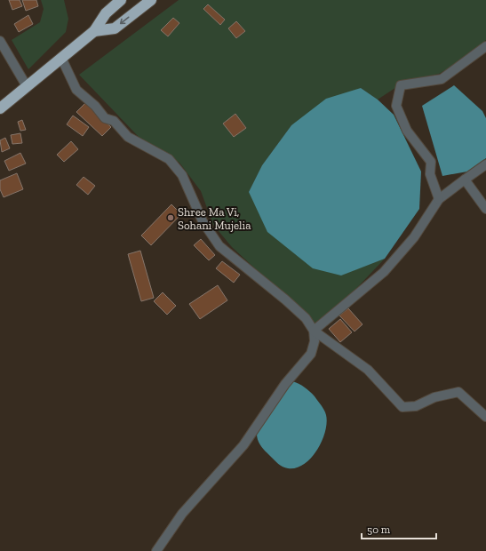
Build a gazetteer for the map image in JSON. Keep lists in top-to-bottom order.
{
  "places": ["Shree Ma Vi, Sohani Mujelia"],
  "scale_bar": "50 m"
}
